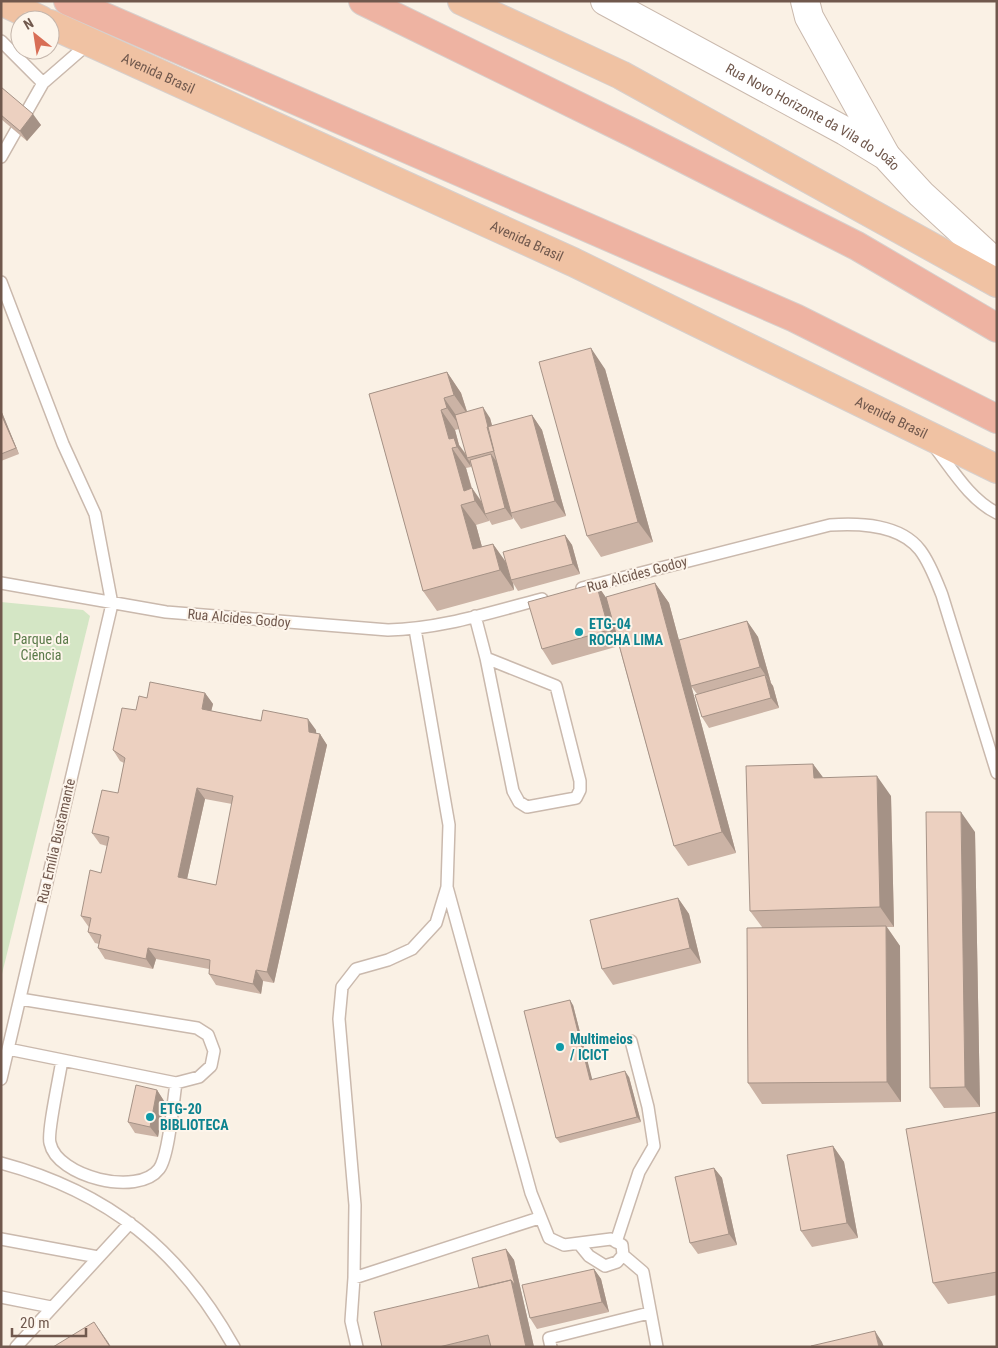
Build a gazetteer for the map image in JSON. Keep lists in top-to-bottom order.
{
  "streets": {
    "highway": ["Avenida Brasil"],
    "street": ["Rua Novo Horizonte da Vila do João"],
    "lane": ["Rua Alcides Godoy", "Rua Emília Bustamante"]
  },
  "crossings": [
    ["Rua Alcides Godoy", "Rua Emília Bustamante"]
  ],
  "parks": ["Parque da Ciência"],
  "places": ["ETG-04 ROCHA LIMA", "Multimeios / ICICT", "ETG-20 BIBLIOTECA"],
  "scale_bar": "20 m",
  "north": "top left"
}
